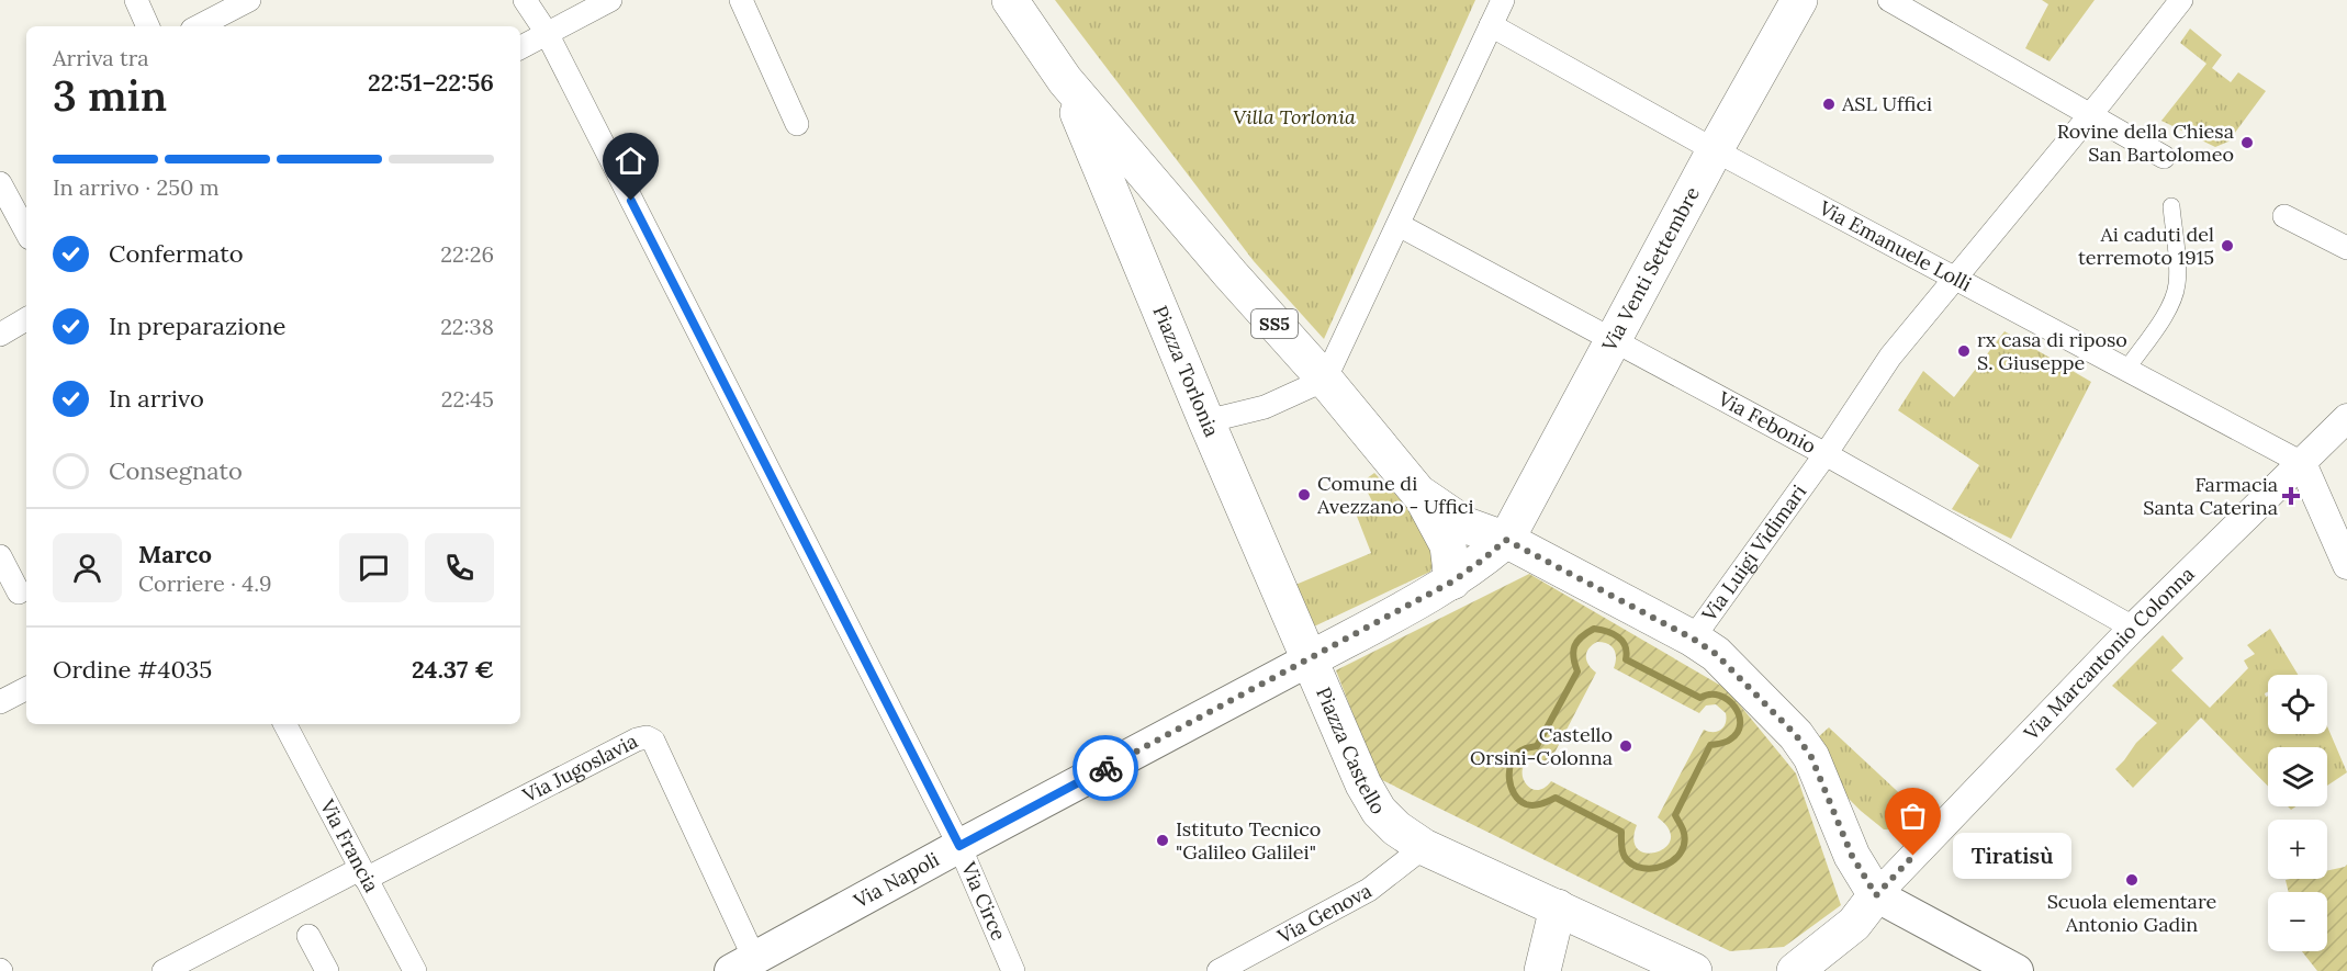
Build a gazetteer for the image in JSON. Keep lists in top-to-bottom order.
{
  "streets": {
    "main road": [
      "Via Venti Settembre",
      "SS5",
      "Piazza Torlonia",
      "Piazza Castello",
      "Via Napoli"
    ],
    "street": [
      "Via Emanuele Lolli",
      "Via Febonio",
      "Via Luigi Vidimari",
      "Via Marcantonio Colonna",
      "Via Jugoslavia",
      "Via Francia",
      "Via Circe",
      "Via Genova"
    ]
  },
  "crossings": [
    ["Via Emanuele Lolli", "Via Venti Settembre"],
    ["Via Emanuele Lolli", "Via Luigi Vidimari"],
    ["Via Emanuele Lolli", "Via Marcantonio Colonna"],
    ["Via Venti Settembre", "Piazza Torlonia"],
    ["Via Venti Settembre", "Via Febonio"],
    ["Via Venti Settembre", "Piazza Castello"],
    ["Piazza Torlonia", "Piazza Castello"],
    ["Piazza Torlonia", "Via Napoli"],
    ["Via Febonio", "Via Luigi Vidimari"],
    ["Via Febonio", "Via Marcantonio Colonna"],
    ["Piazza Castello", "Via Napoli"],
    ["Piazza Castello", "Via Genova"],
    ["Via Jugoslavia", "Via Francia"],
    ["Via Jugoslavia", "Via Napoli"],
    ["Via Napoli", "Via Circe"]
  ],
  "parks": ["Villa Torlonia"],
  "places": {
    "other": [
      "ASL Uffici",
      "Rovine della Chiesa San Bartolomeo",
      "Ai caduti del terremoto 1915",
      "rx casa di riposo S. Giuseppe",
      "Comune di Avezzano - Uffici",
      "Castello Orsini-Colonna",
      "Istituto Tecnico \"Galileo Galilei\"",
      "Tiratisù",
      "Scuola elementare Antonio Gadin"
    ],
    "health": ["Farmacia Santa Caterina"]
  },
  "page": {
    "heading": ["3 min", "Arriva tra", "22:51–22:56"],
    "panel": [
      "Marco",
      "Corriere · 4.9",
      "Ordine #4035",
      "24.37 €"
    ],
    "bar": "In arrivo · 250 m",
    "list": [
      ["Confermato", "22:26"],
      ["In preparazione", "22:38"],
      ["In arrivo", "22:45"],
      "Consegnato"
    ],
    "map_buttons": ["+", "−"],
    "bubble": "Tiratisù"
  }
}
